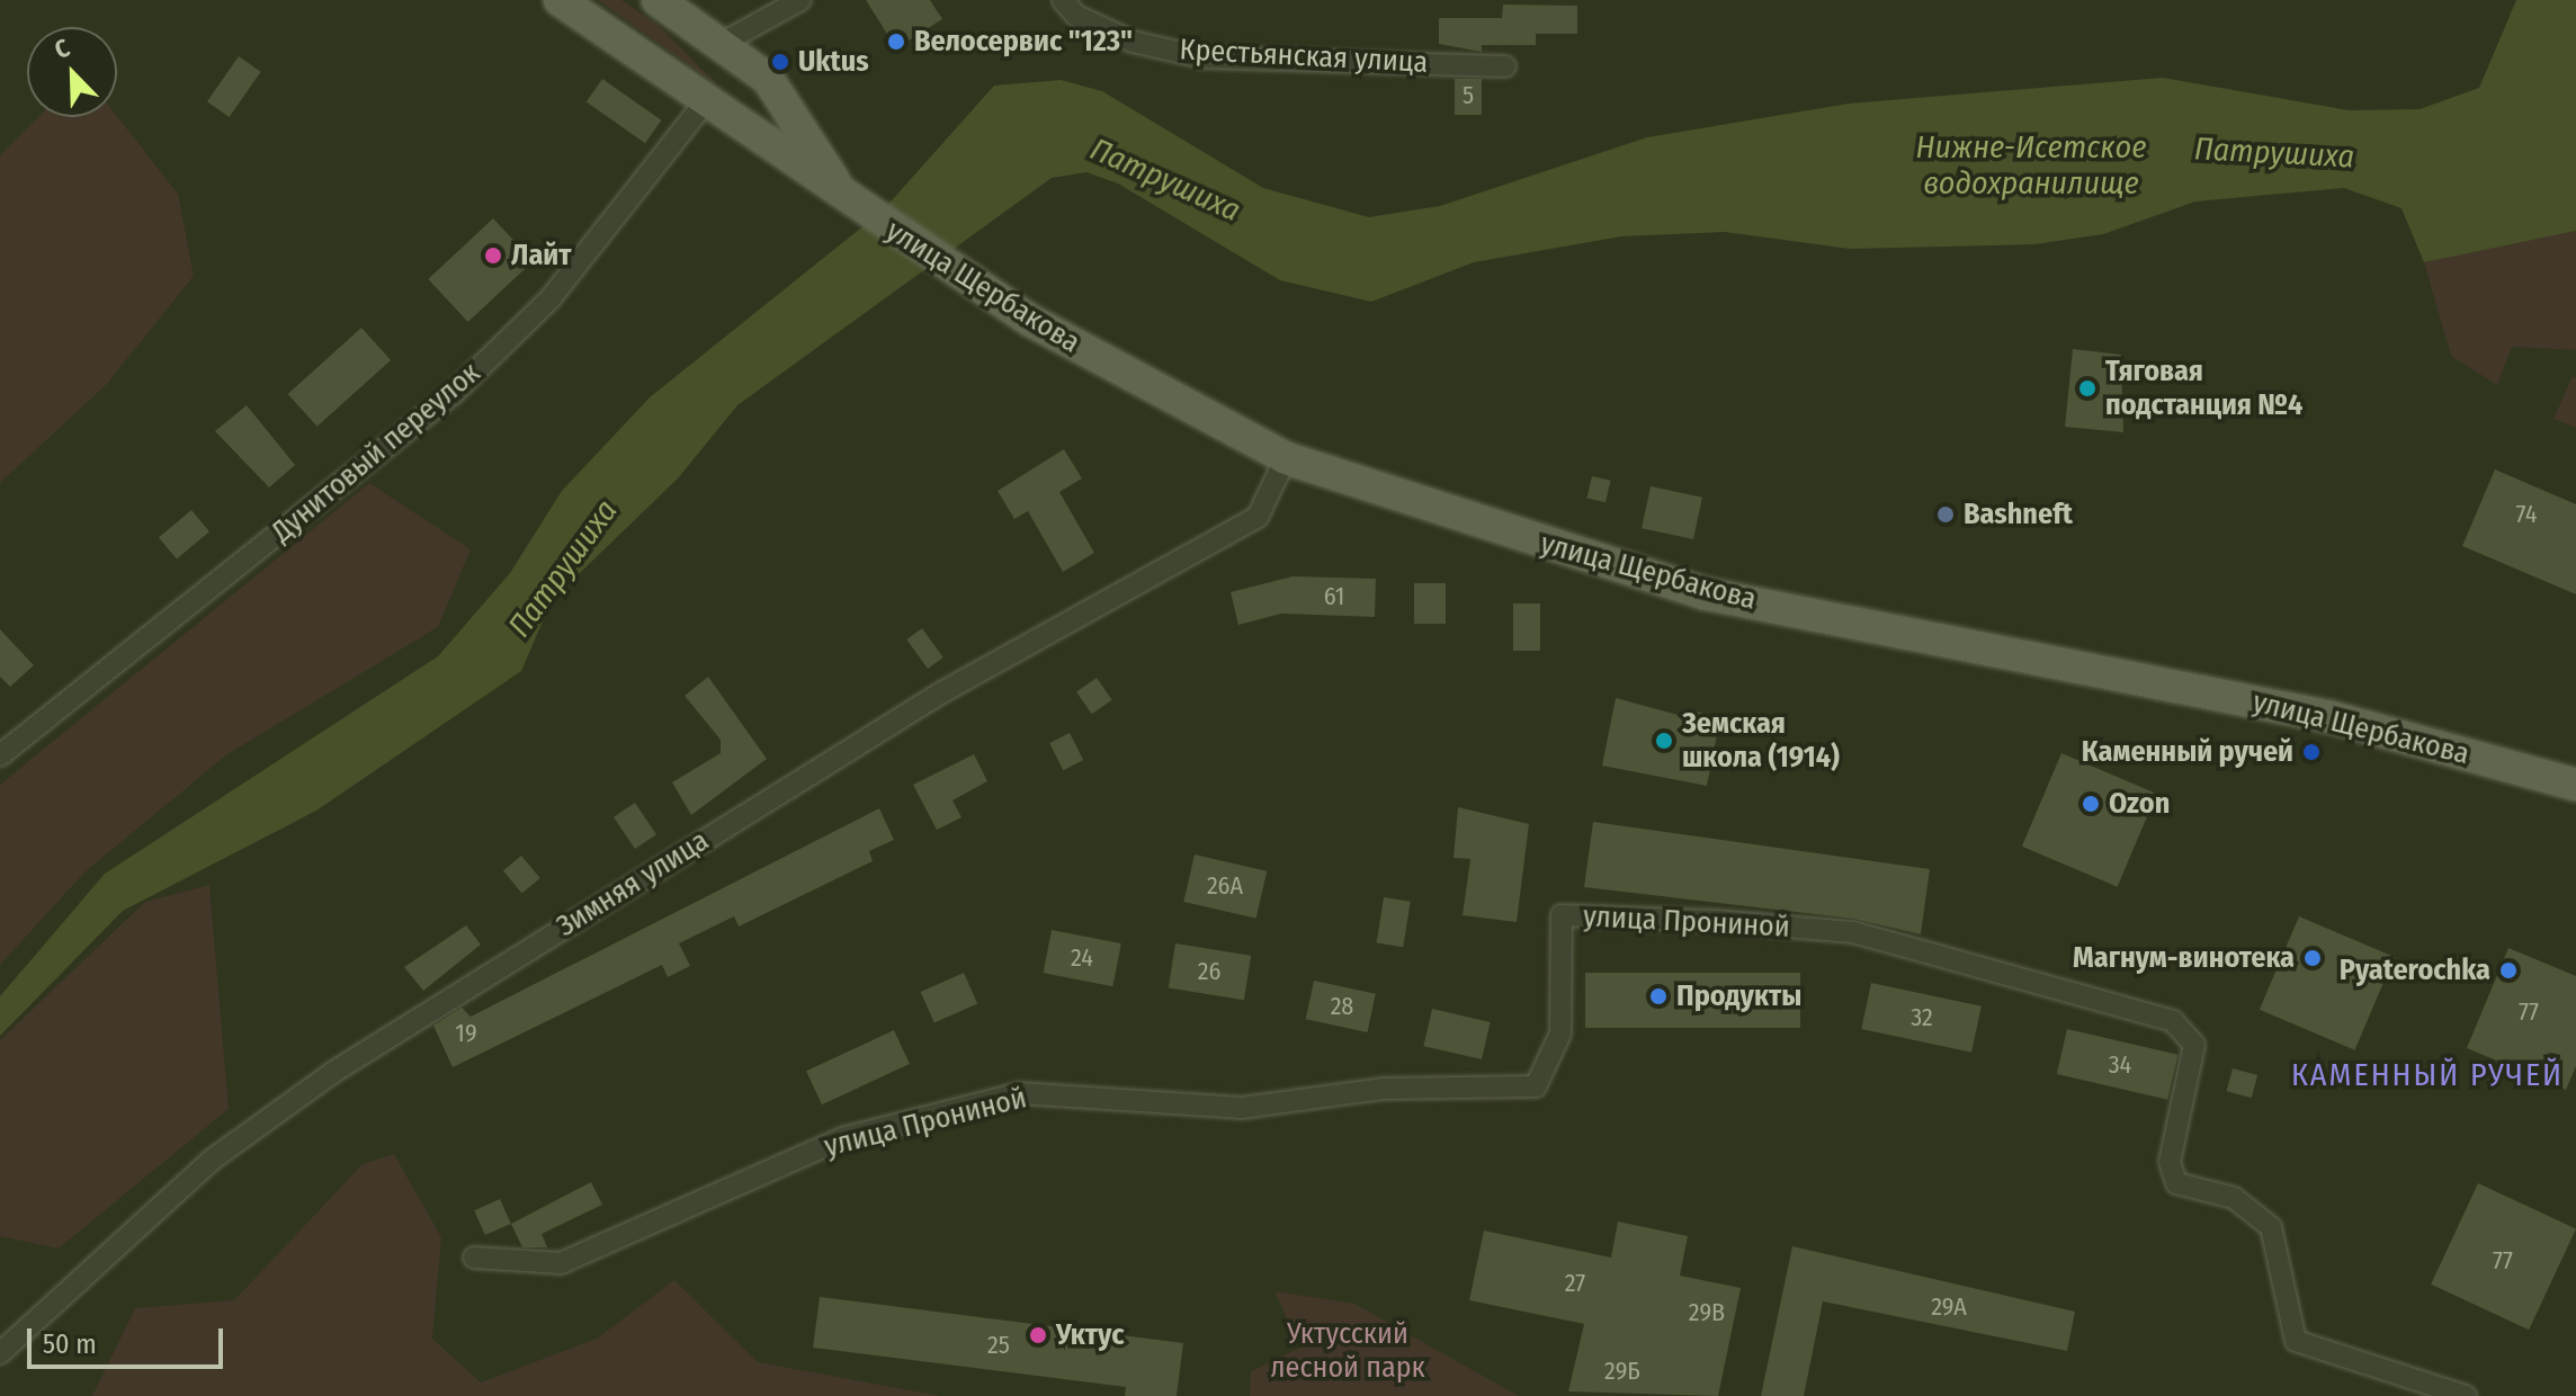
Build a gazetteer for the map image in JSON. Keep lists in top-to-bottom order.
{
  "streets": {
    "main road": ["улица Щербакова"],
    "street": [
      "Крестьянская улица",
      "Дунитовый переулок",
      "Зимняя улица",
      "улица Прониной"
    ]
  },
  "crossings": [
    ["улица Щербакова", "Дунитовый переулок"],
    ["улица Щербакова", "Зимняя улица"]
  ],
  "districts": ["КАМЕННЫЙ РУЧЕЙ"],
  "water": ["Нижне-Исетское водохранилище", "Патрушиха"],
  "parks": ["Уктусский лесной парк"],
  "places": [
    "Велосервис \"123\"",
    "Uktus",
    "Лайт",
    "Тяговая подстанция №4",
    "Bashneft",
    "Земская школа (1914)",
    "Каменный ручей",
    "Ozon",
    "Магнум-винотека",
    "Pyaterochka",
    "Продукты",
    "Уктус"
  ],
  "house_numbers": [
    "5",
    "74",
    "61",
    "26А",
    "24",
    "26",
    "28",
    "77",
    "32",
    "19",
    "34",
    "77",
    "27",
    "29А",
    "29В",
    "25",
    "29Б"
  ],
  "scale_bar": "50 m",
  "north": "top left"
}
